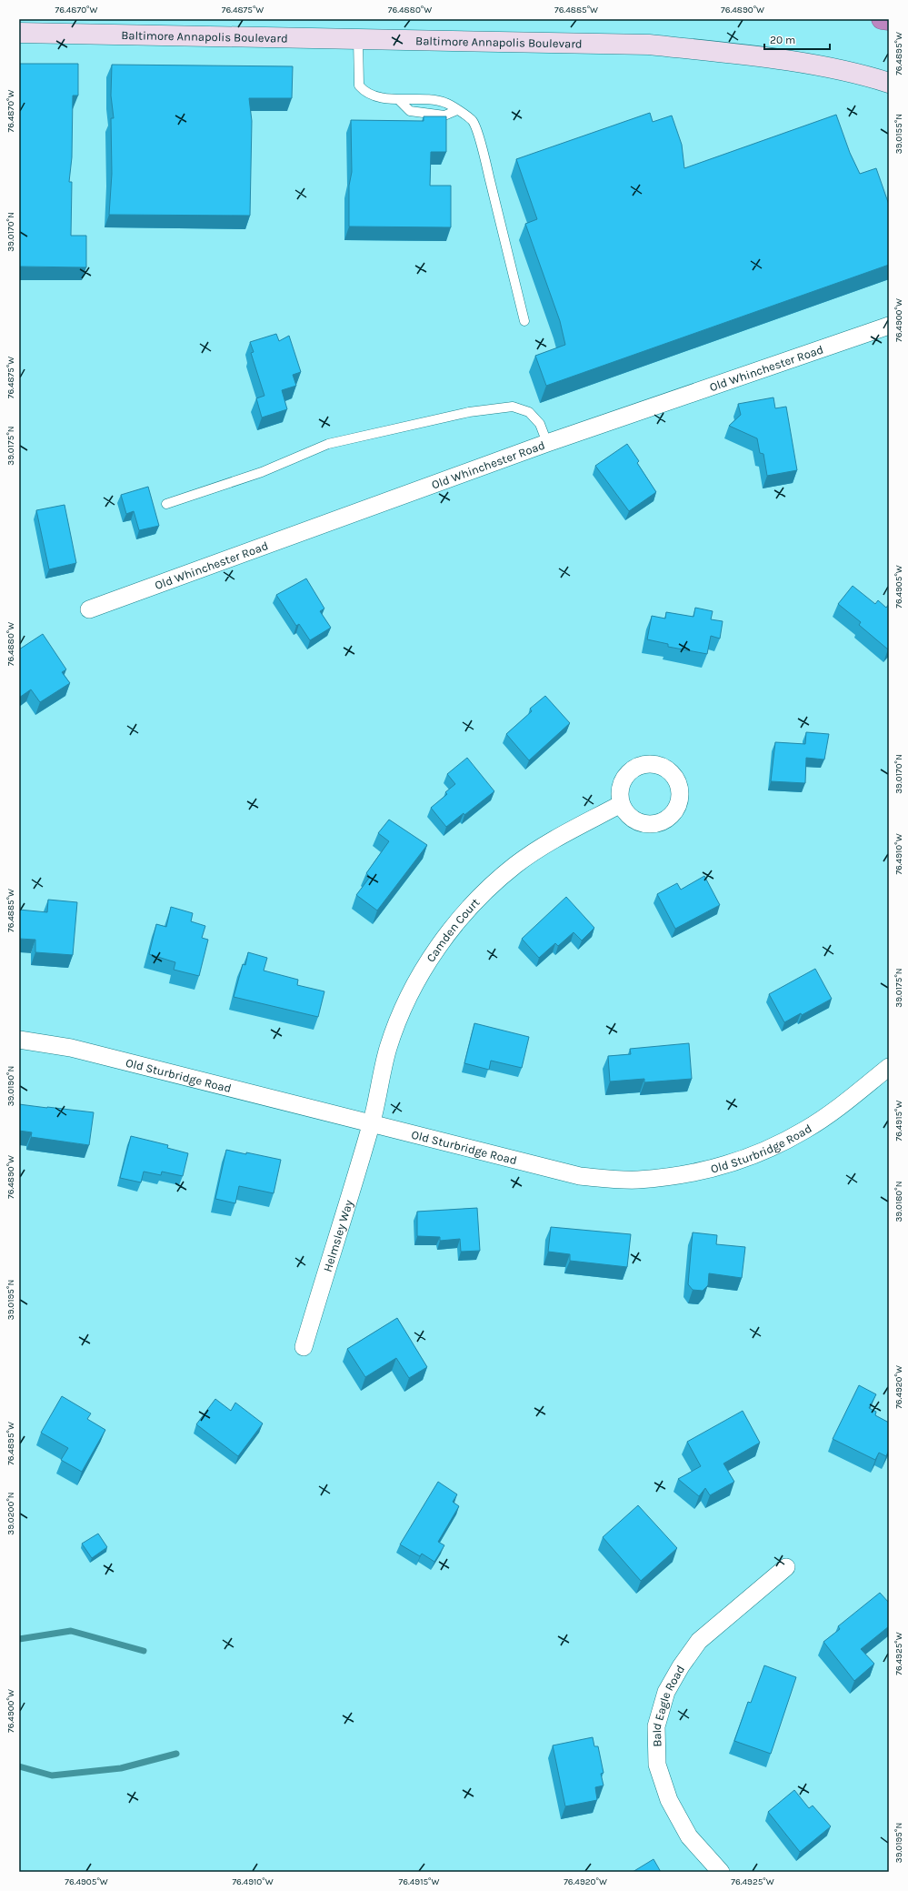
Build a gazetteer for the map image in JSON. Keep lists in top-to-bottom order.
{
  "streets": {
    "street": [
      "Baltimore Annapolis Boulevard",
      "Old Whinchester Road",
      "Camden Court",
      "Old Sturbridge Road",
      "Helmsley Way",
      "Bald Eagle Road"
    ]
  },
  "crossings": [
    ["Camden Court", "Old Sturbridge Road"],
    ["Camden Court", "Helmsley Way"],
    ["Old Sturbridge Road", "Helmsley Way"]
  ],
  "scale_bar": "20 m",
  "coordinates": [
    "76.4870°W",
    "76.4875°W",
    "76.4880°W",
    "76.4885°W",
    "76.4890°W",
    "76.4895°W",
    "39.0155°N",
    "39.0170°N",
    "76.4900°W",
    "39.0175°N",
    "76.4905°W",
    "76.4910°W",
    "39.0190°N",
    "76.4915°W",
    "39.0180°N",
    "39.0195°N",
    "76.4920°W",
    "39.0200°N",
    "76.4925°W"
  ]
}
